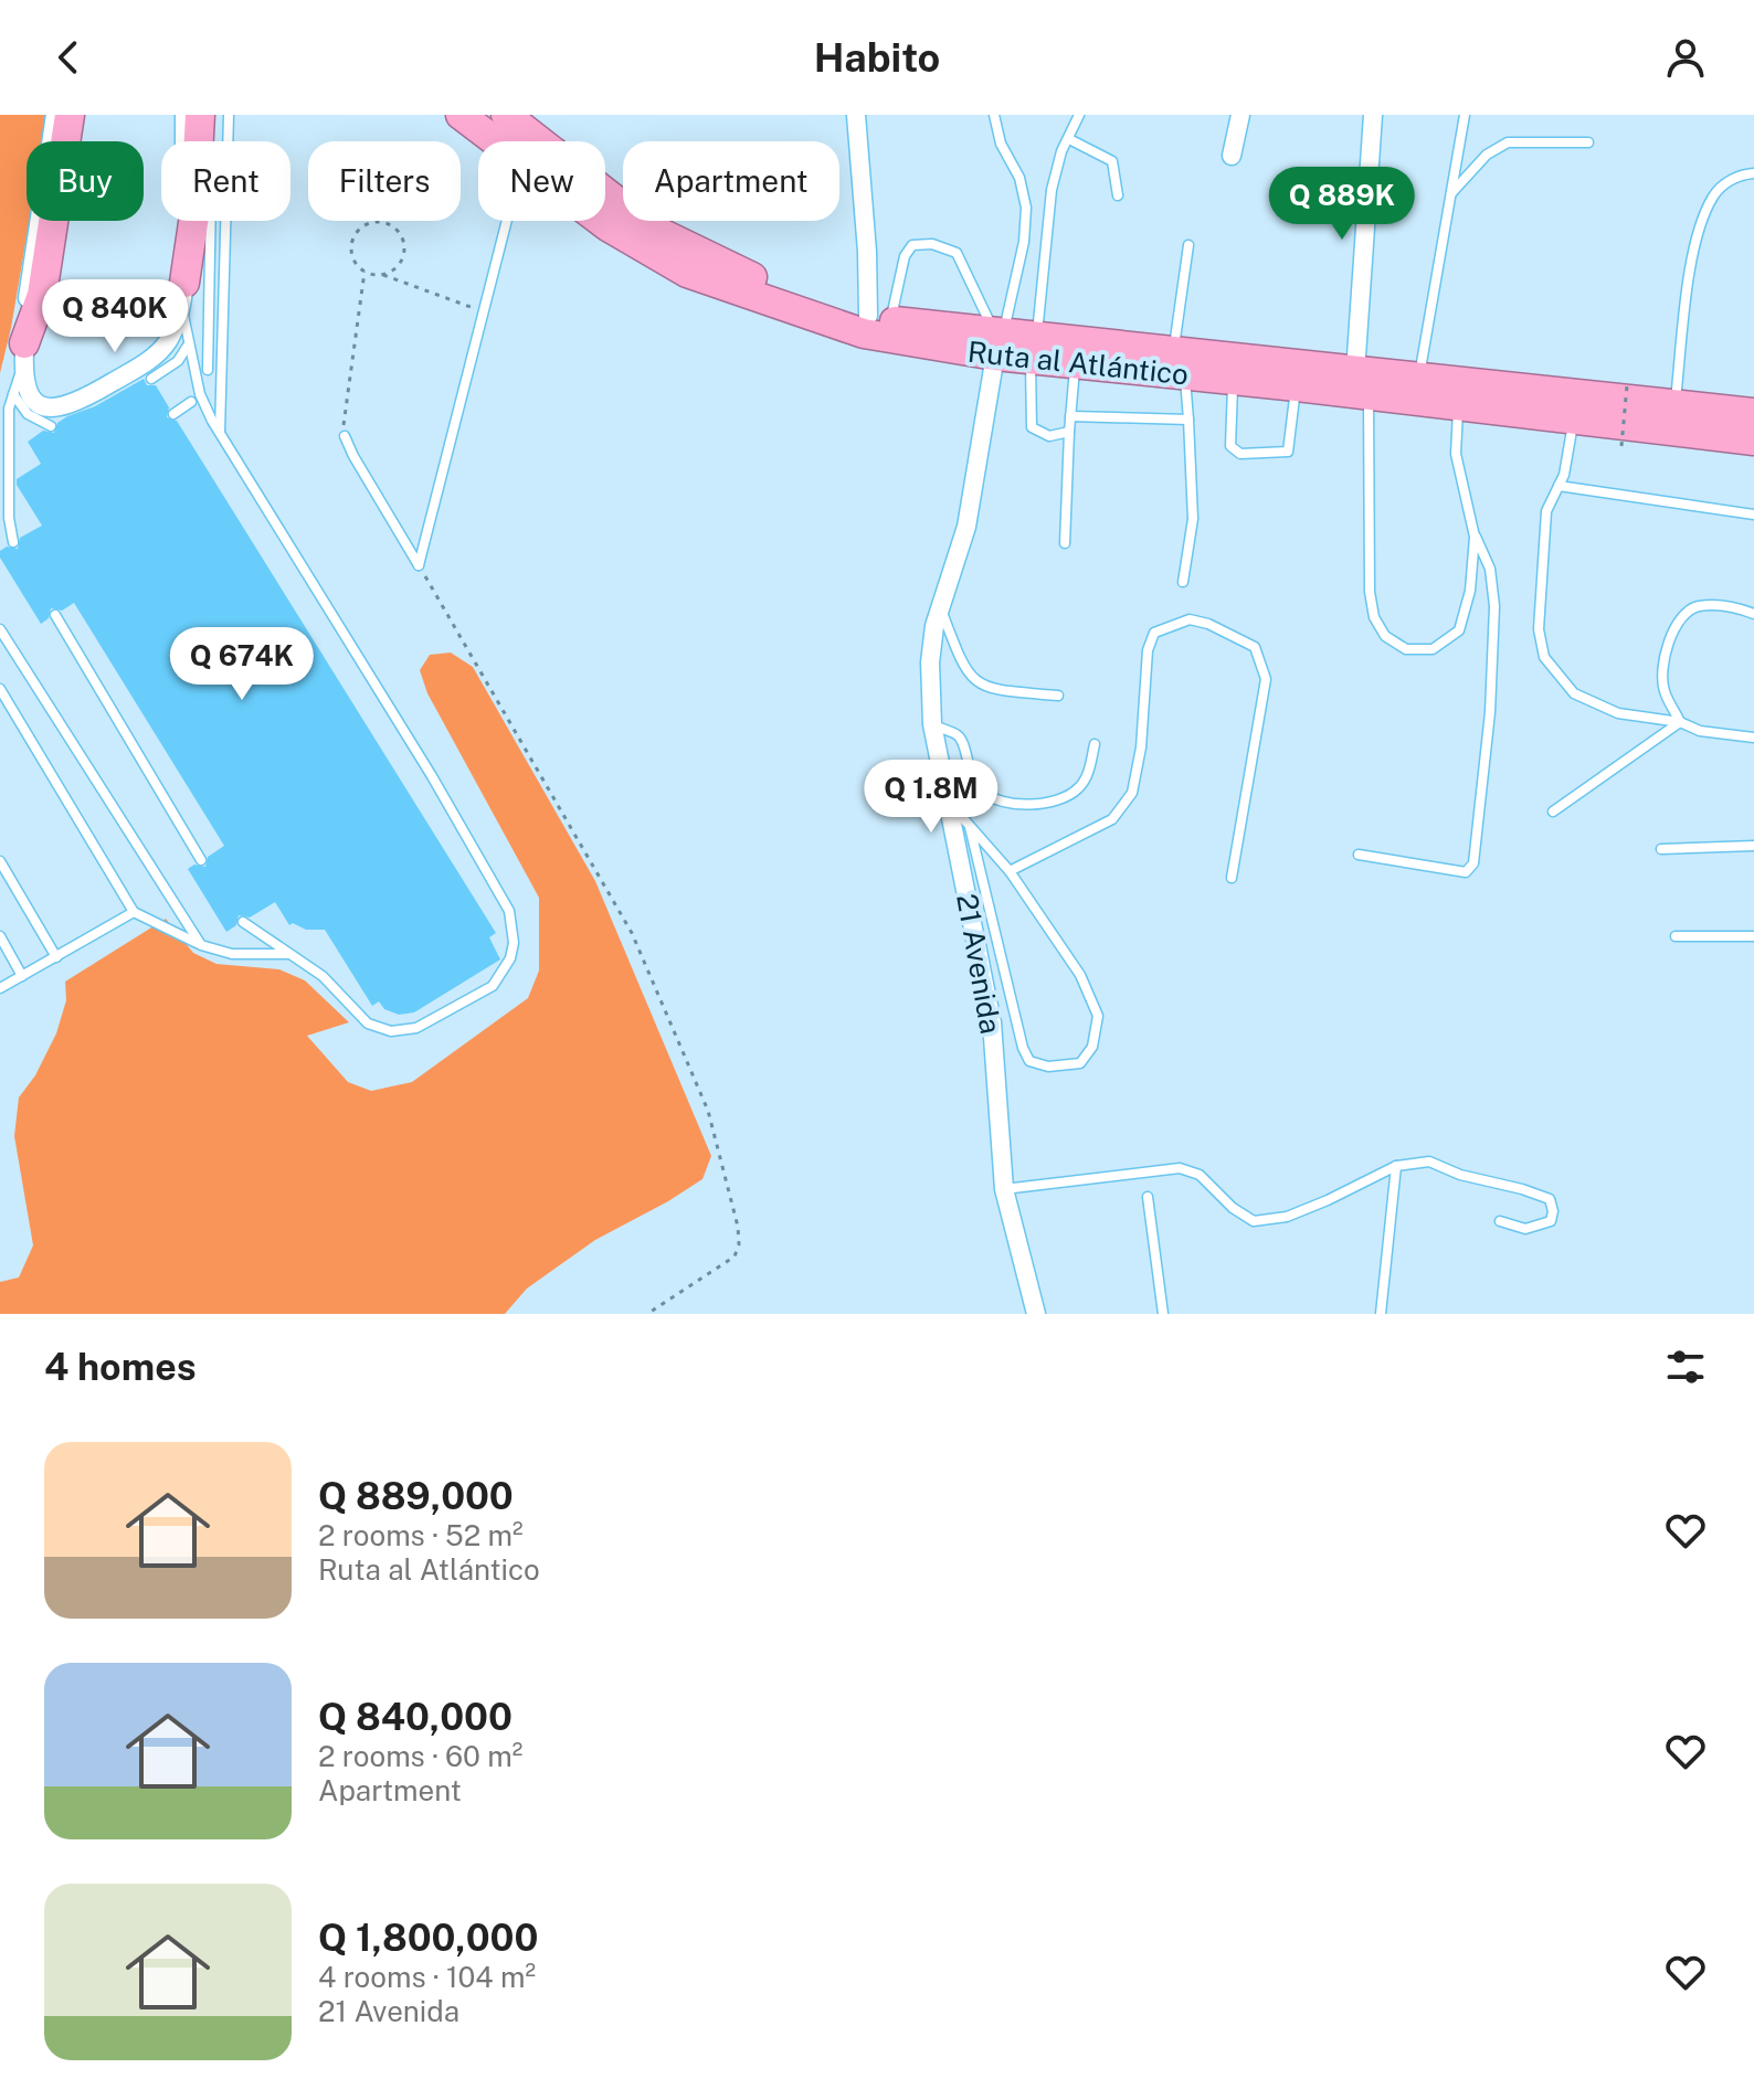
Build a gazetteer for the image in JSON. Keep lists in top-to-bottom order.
{
  "streets": {
    "highway": ["Ruta al Atlántico"],
    "street": ["21 Avenida"]
  },
  "crossings": [
    ["Ruta al Atlántico", "21 Avenida"]
  ],
  "page": {
    "header": "Habito",
    "chip": [
      "Buy",
      "Rent",
      "Filters",
      "New",
      "Apartment"
    ],
    "price": [
      "Q 889K",
      "Q 840K",
      "Q 674K",
      "Q 1.8M"
    ],
    "heading": "4 homes",
    "list": [
      {
        "name": "Q 889,000",
        "note": "2 rooms · 52 m² · Ruta al Atlántico"
      },
      {
        "name": "Q 840,000",
        "note": "2 rooms · 60 m² · Apartment"
      },
      {
        "name": "Q 1,800,000",
        "note": "4 rooms · 104 m² · 21 Avenida"
      }
    ]
  }
}
